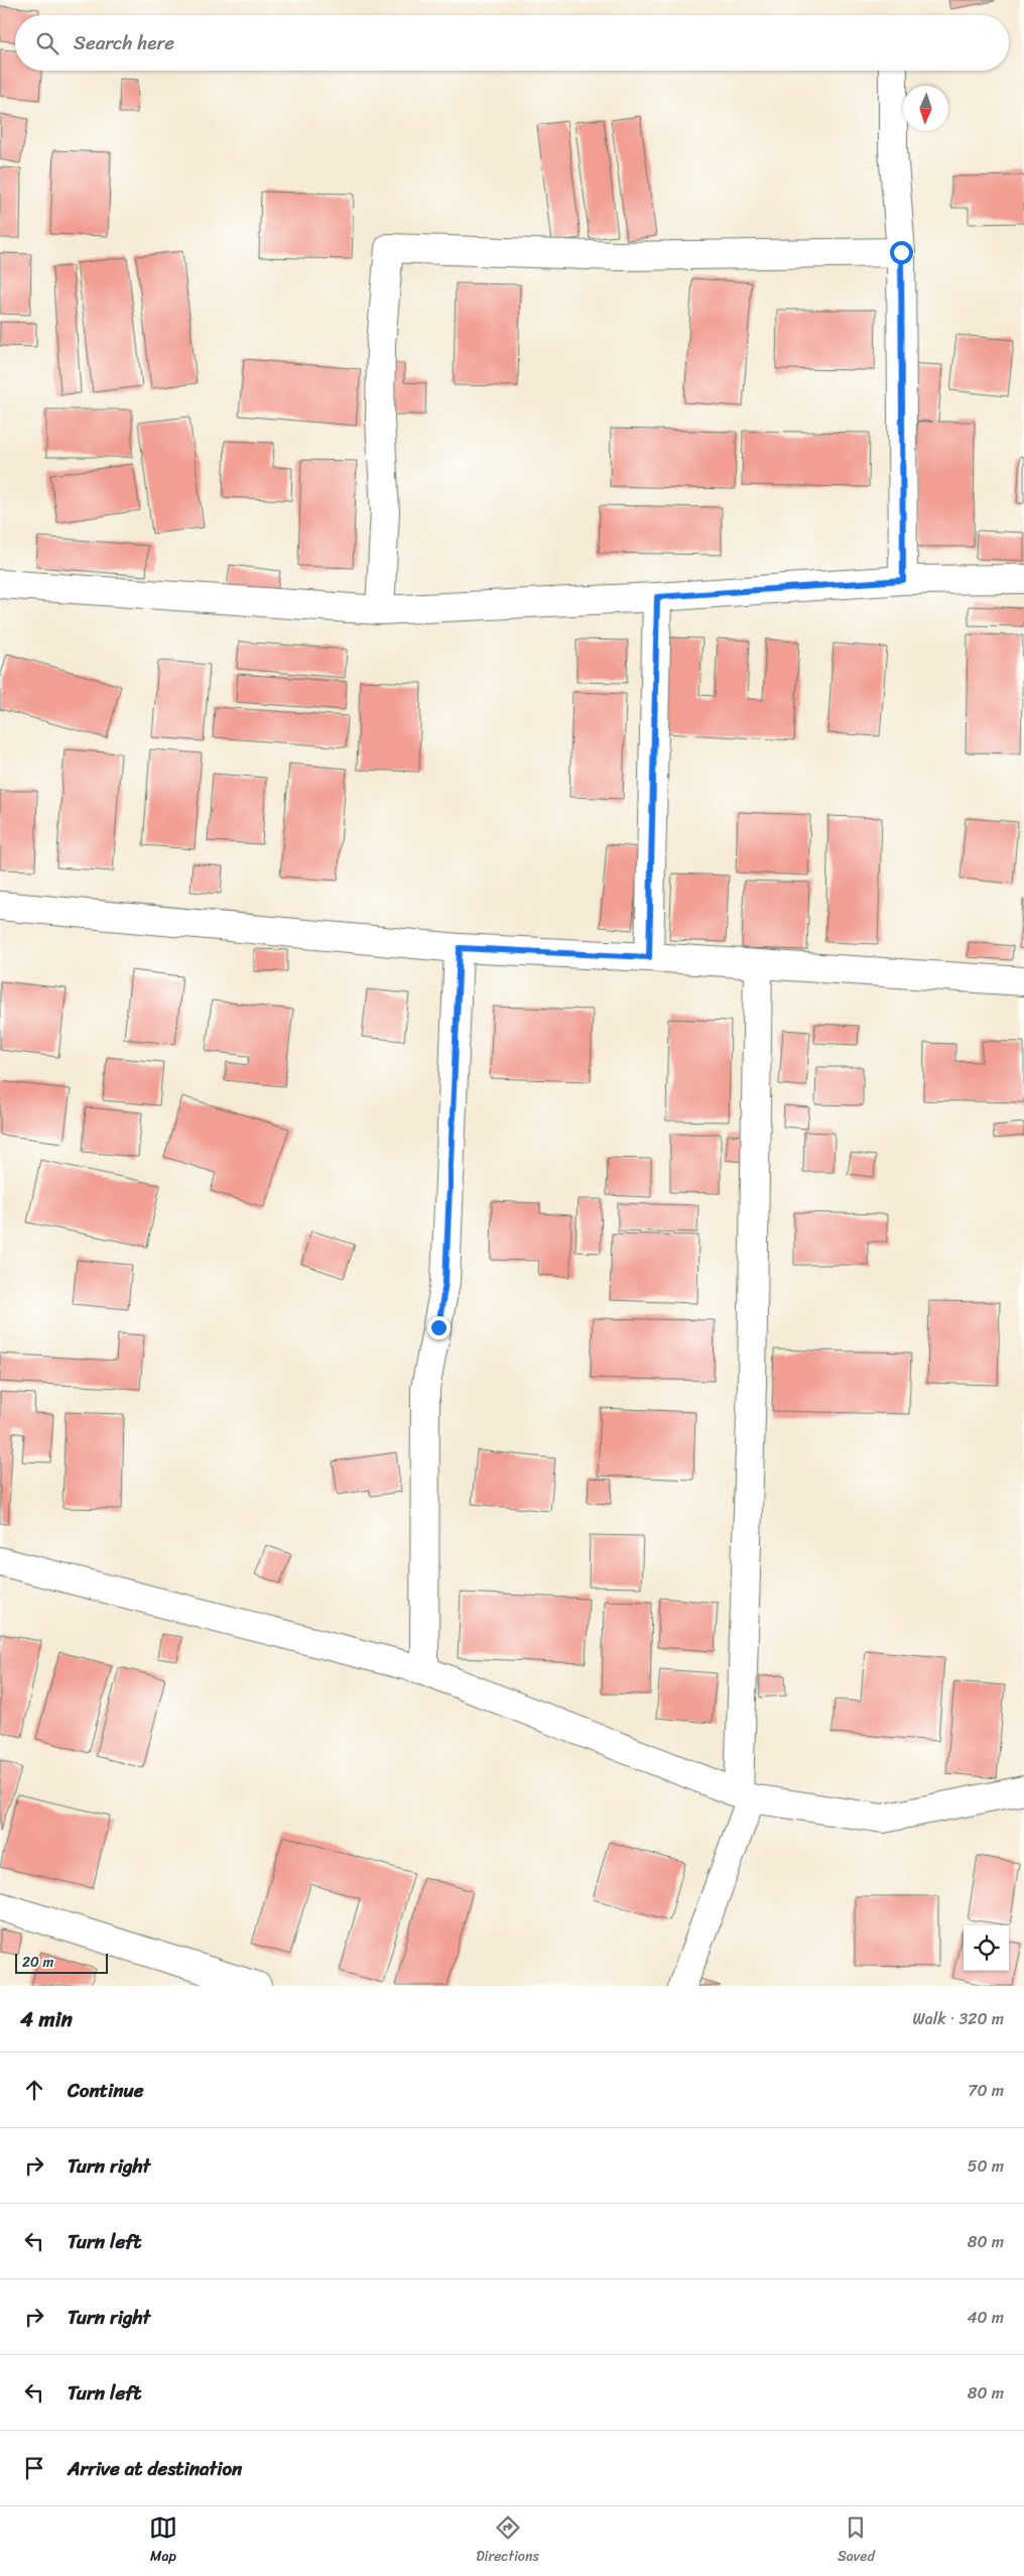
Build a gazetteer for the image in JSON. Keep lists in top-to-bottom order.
{
  "scale_bar": "20 m",
  "north": "bottom",
  "page": {
    "search": "Search here",
    "scale": "20 m",
    "heading": ["4 min", "Walk · 320 m"],
    "list": [
      ["Continue", "70 m"],
      ["Turn right", "50 m"],
      ["Turn left", "80 m"],
      ["Turn right", "40 m"],
      ["Turn left", "80 m"],
      "Arrive at destination"
    ],
    "nav": ["Map", "Directions", "Saved"]
  }
}
